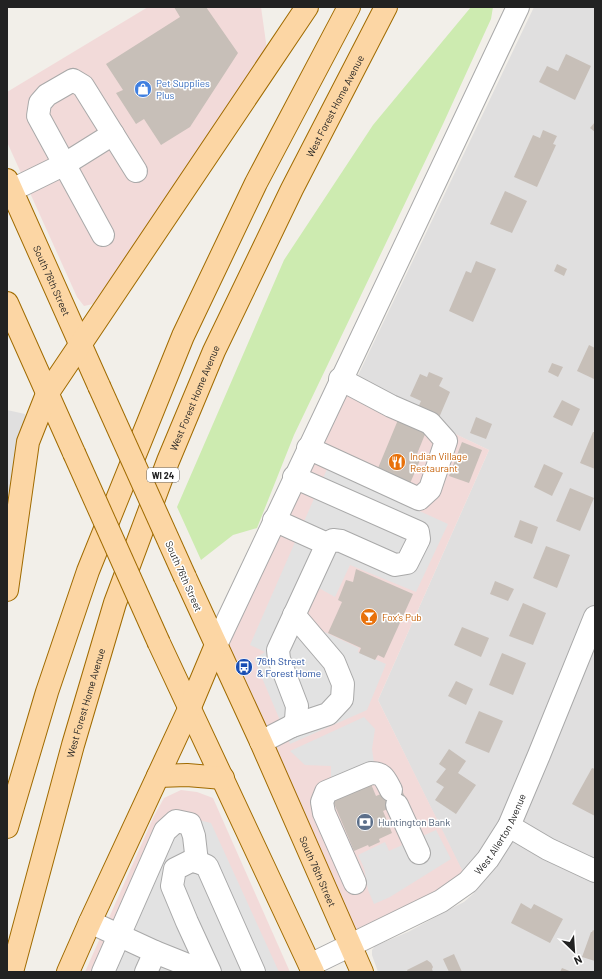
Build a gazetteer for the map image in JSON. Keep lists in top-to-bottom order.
{
  "streets": {
    "main road": ["West Forest Home Avenue", "South 76th Street", "WI 24"],
    "street": ["West Allerton Avenue"]
  },
  "crossings": [
    ["South 76th Street", "West Allerton Avenue"]
  ],
  "places": {
    "shop": ["Pet Supplies Plus"],
    "restaurant": ["Indian Village Restaurant"],
    "bar": ["Fox’s Pub"],
    "bus stop": ["76th Street & Forest Home"],
    "bank": ["Huntington Bank"]
  },
  "north": "bottom right"
}
